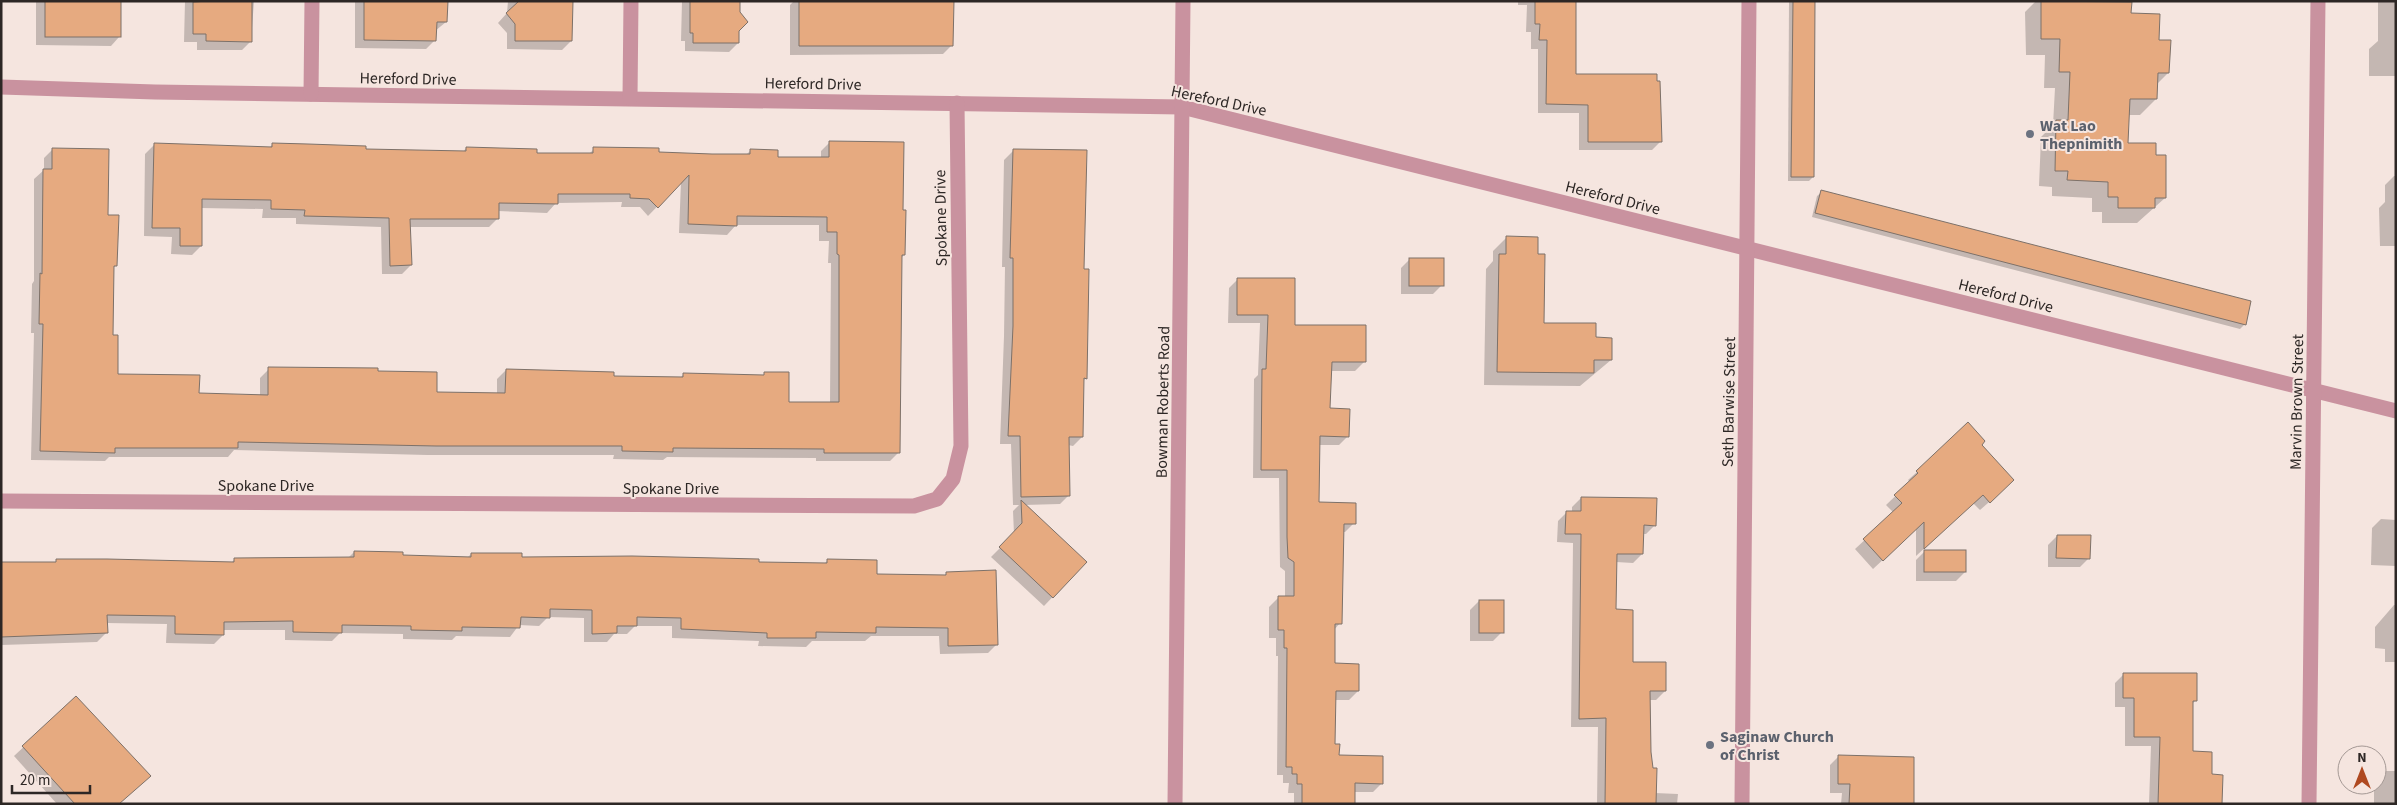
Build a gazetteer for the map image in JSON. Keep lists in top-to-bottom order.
{
  "streets": {
    "street": [
      "Hereford Drive",
      "Spokane Drive",
      "Bowman Roberts Road",
      "Seth Barwise Street",
      "Marvin Brown Street"
    ]
  },
  "crossings": [
    ["Hereford Drive", "Spokane Drive"],
    ["Hereford Drive", "Bowman Roberts Road"],
    ["Hereford Drive", "Seth Barwise Street"],
    ["Hereford Drive", "Marvin Brown Street"]
  ],
  "places": ["Wat Lao Thepnimith", "Saginaw Church of Christ"],
  "scale_bar": "20 m",
  "north": "top"
}
